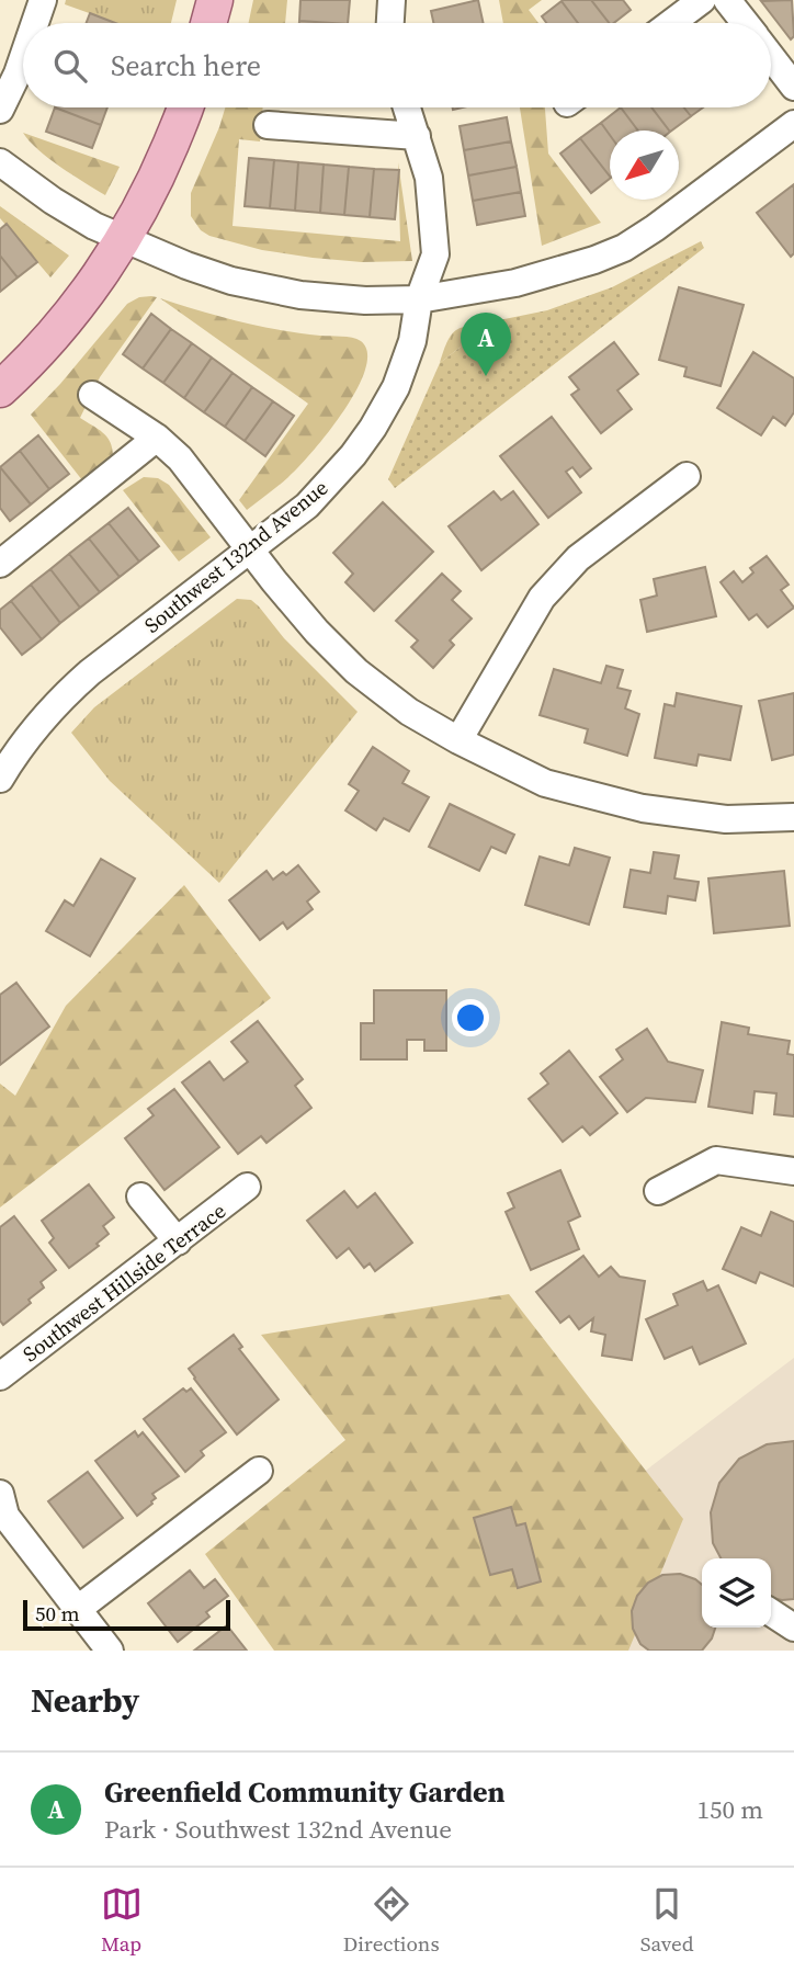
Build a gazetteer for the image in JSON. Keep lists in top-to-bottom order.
{
  "streets": {
    "street": ["Southwest 132nd Avenue", "Southwest Hillside Terrace"]
  },
  "scale_bar": "50 m",
  "north": "bottom left",
  "page": {
    "search": "Search here",
    "pins": "A",
    "scale": "50 m",
    "heading": "Nearby",
    "list": [
      {
        "mark": "A",
        "name": "Greenfield Community Garden",
        "note": "Park · Southwest 132nd Avenue",
        "value": "150 m"
      }
    ],
    "nav": ["Map", "Directions", "Saved"]
  }
}
